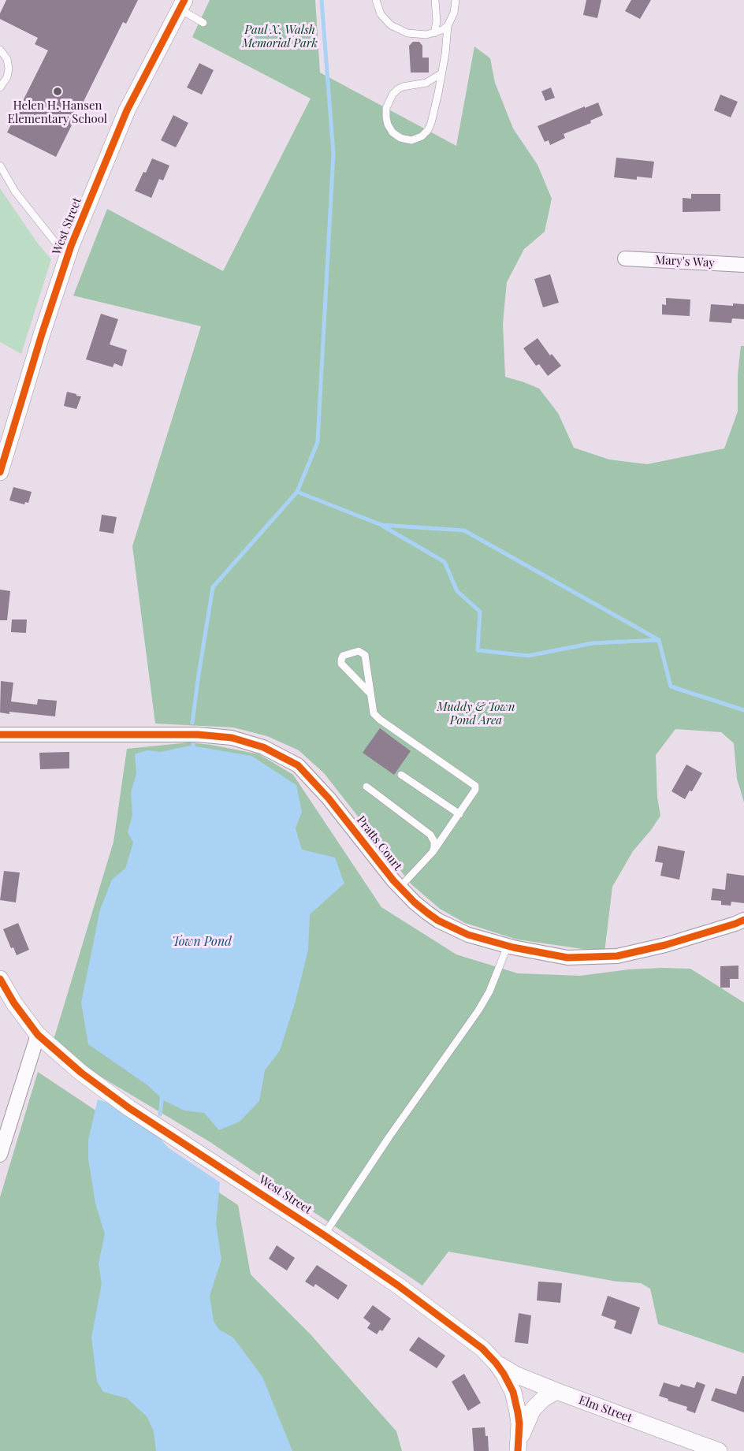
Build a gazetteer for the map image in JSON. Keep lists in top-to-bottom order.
{
  "streets": {
    "street": [
      "West Street",
      "Mary's Way",
      "Pratts Court",
      "Elm Street"
    ]
  },
  "crossings": [
    ["West Street", "Elm Street"]
  ],
  "water": ["Town Pond"],
  "parks": ["Paul X. Walsh Memorial Park", "Muddy & Town Pond Area"],
  "places": ["Helen H. Hansen Elementary School"]
}
